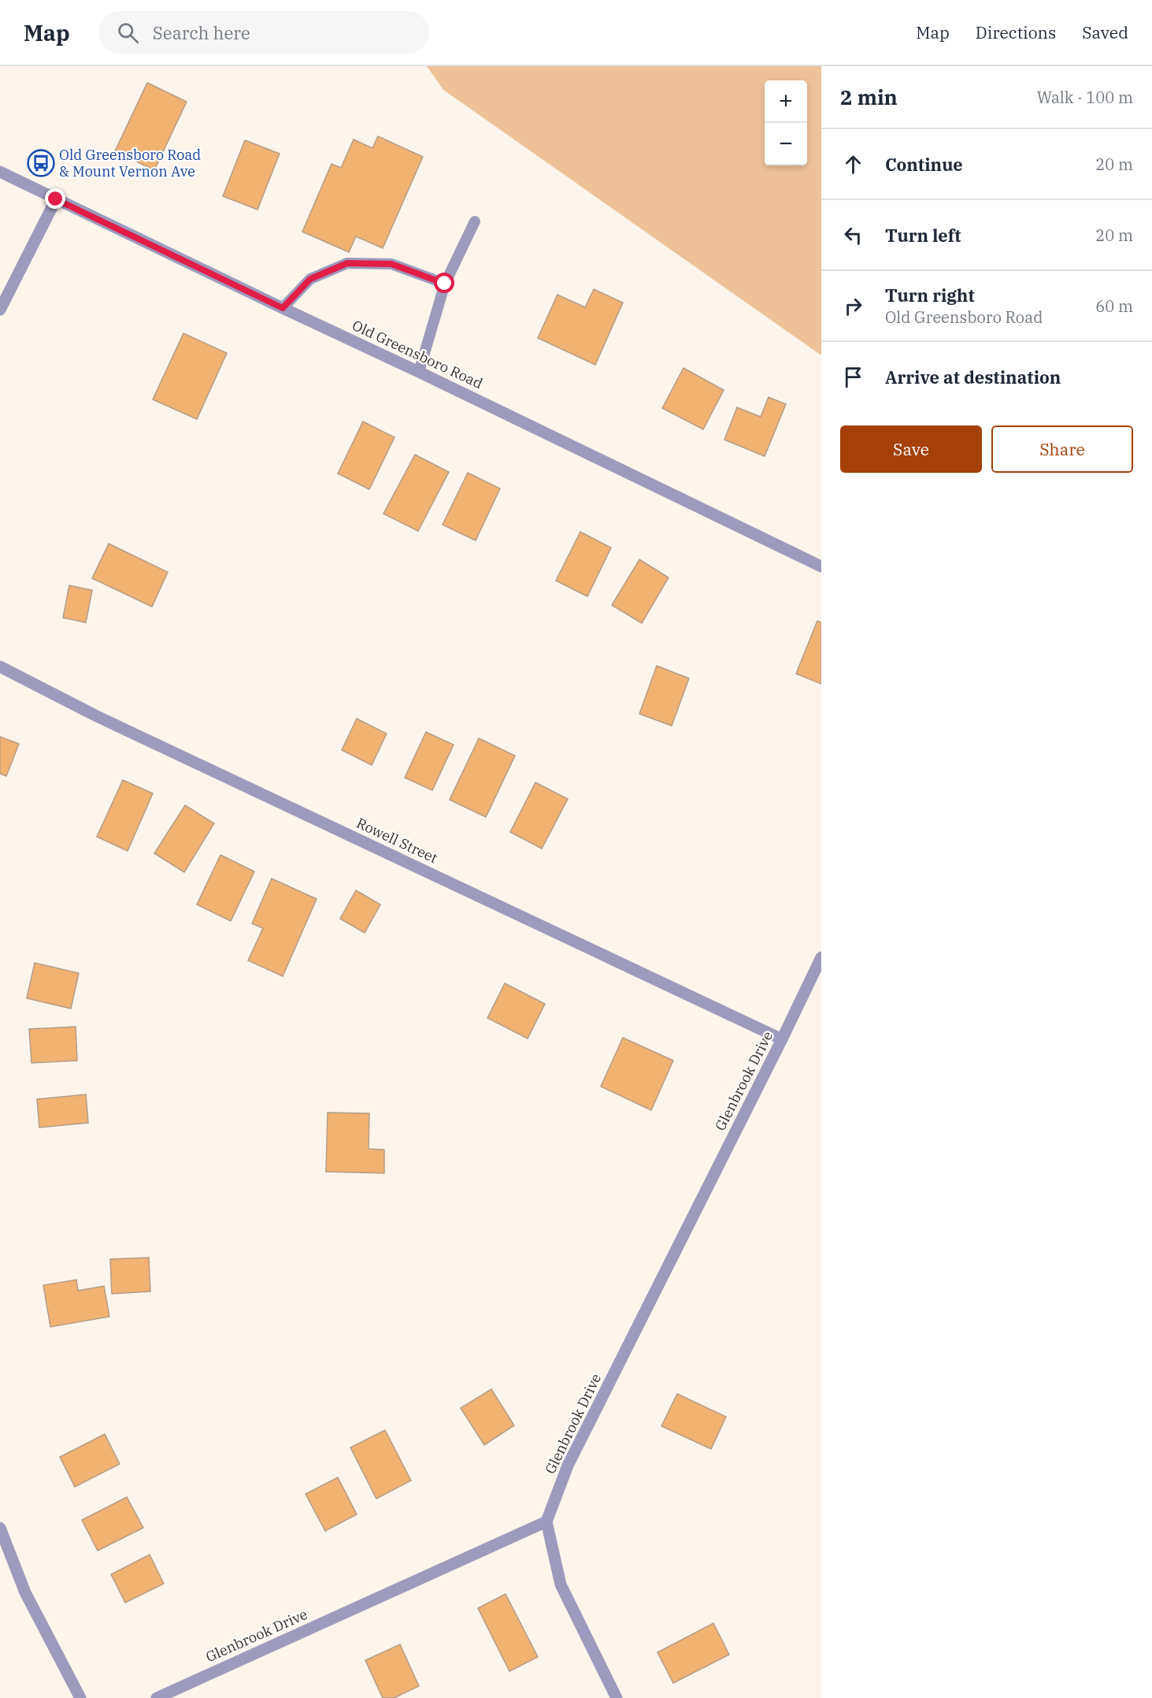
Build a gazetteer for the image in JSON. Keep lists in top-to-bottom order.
{
  "streets": {
    "street": ["Old Greensboro Road", "Rowell Street", "Glenbrook Drive"]
  },
  "crossings": [
    ["Rowell Street", "Glenbrook Drive"]
  ],
  "places": {
    "bus stop": ["Old Greensboro Road & Mount Vernon Ave"]
  },
  "page": {
    "header": "Map",
    "search": "Search here",
    "nav": ["Map", "Directions", "Saved"],
    "heading": ["2 min", "Walk · 100 m"],
    "map_buttons": ["+", "−"],
    "list": [
      ["Continue", "20 m"],
      ["Turn left", "20 m"],
      ["Turn right", "Old Greensboro Road", "60 m"],
      "Arrive at destination"
    ],
    "buttons": ["Save", "Share"]
  }
}
